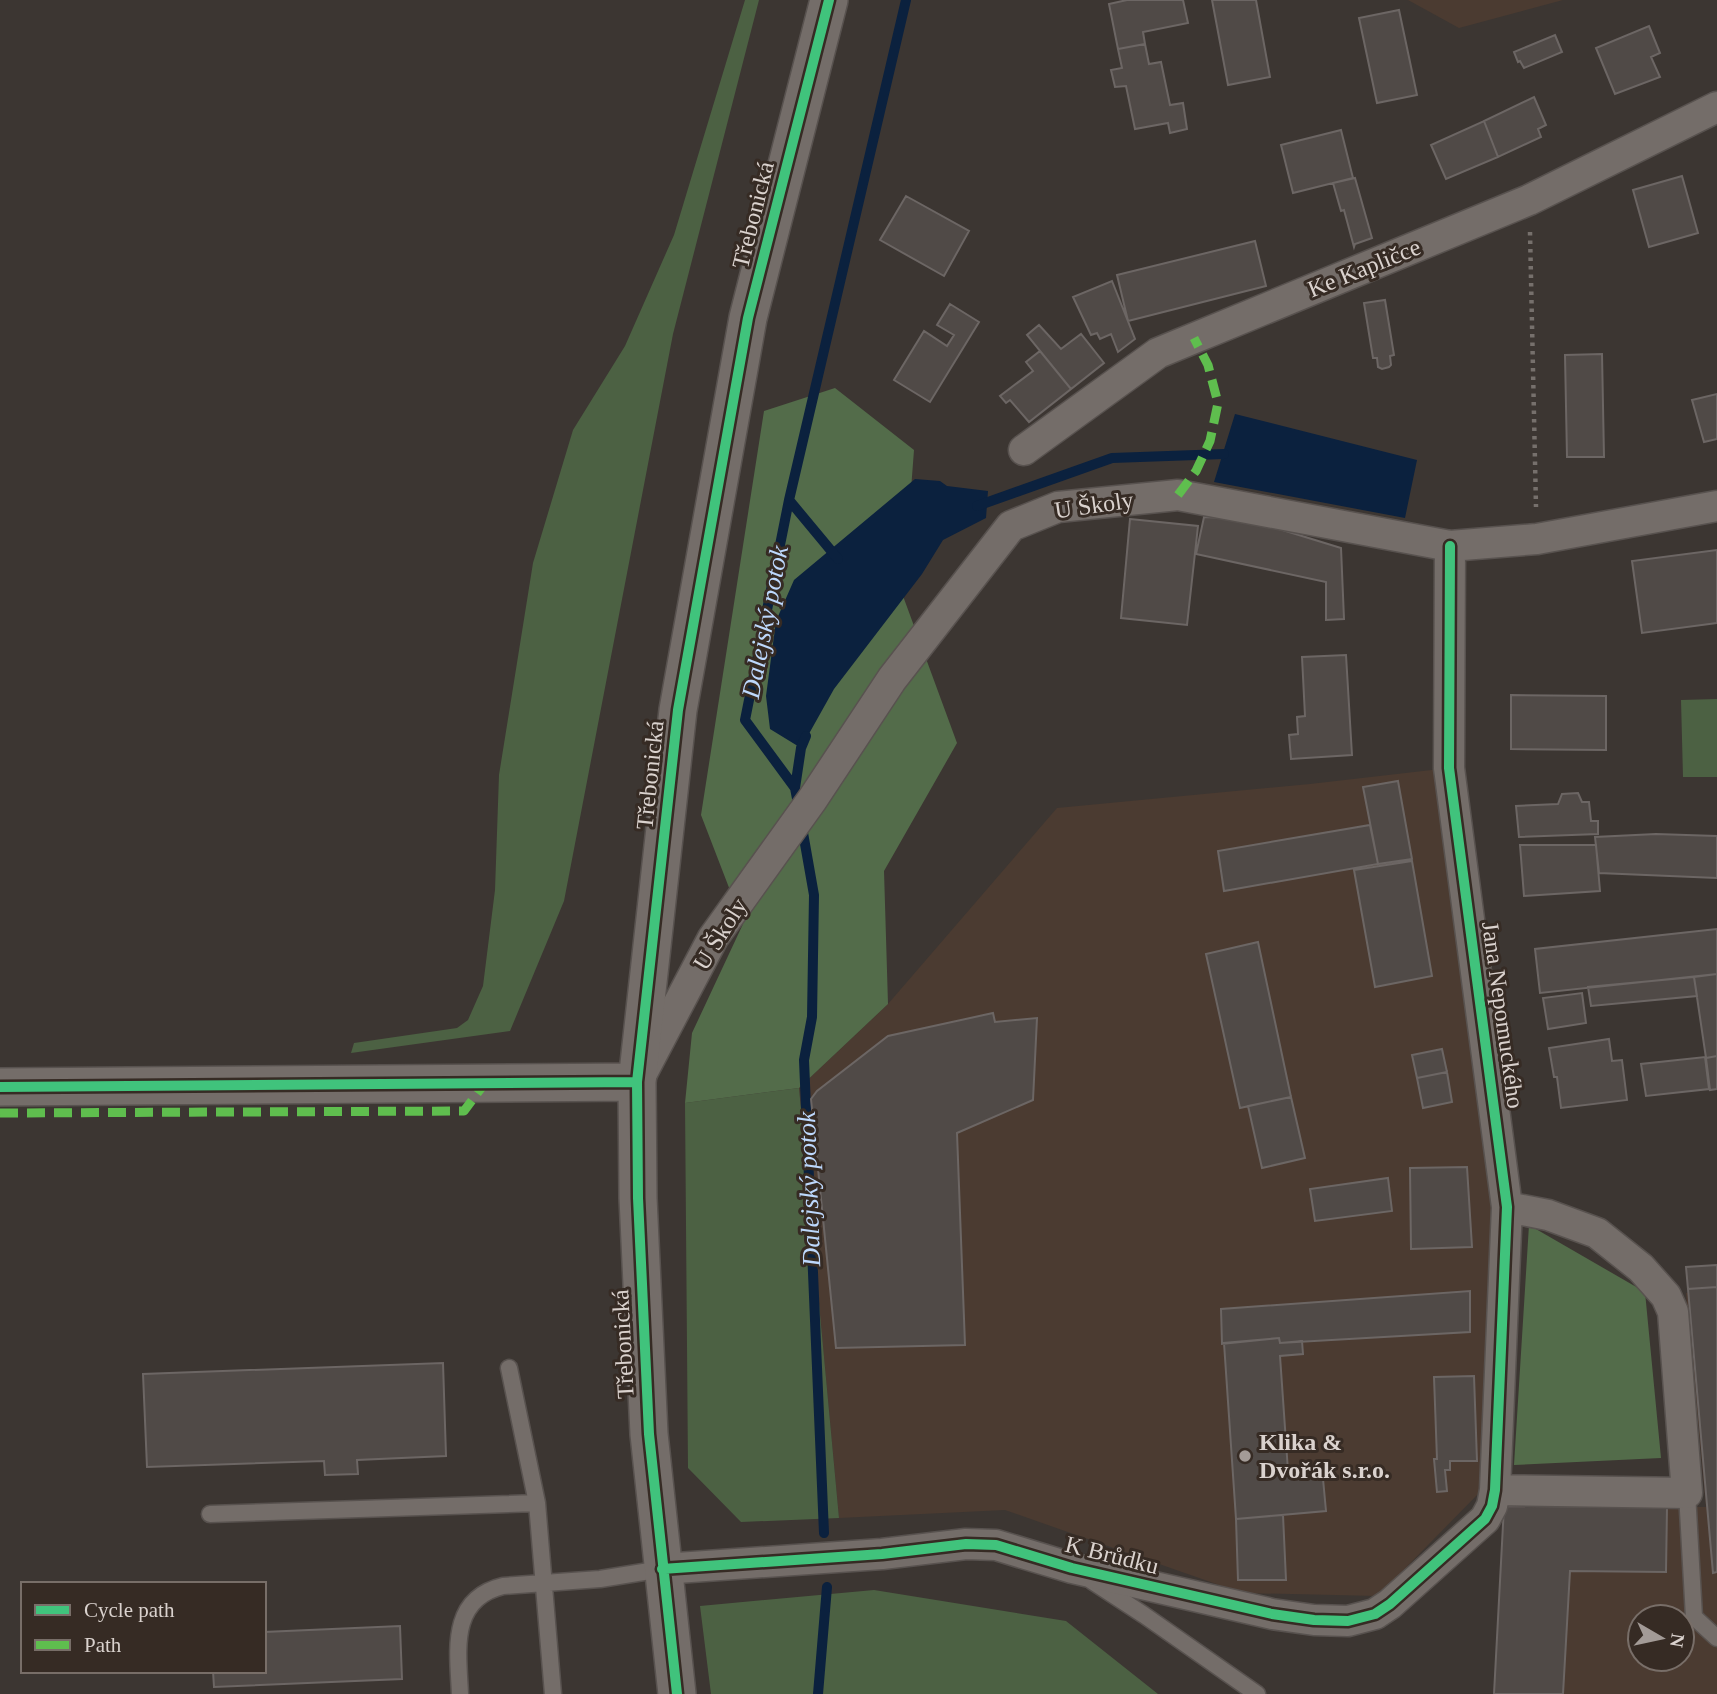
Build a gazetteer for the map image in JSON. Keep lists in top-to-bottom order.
{
  "streets": {
    "street": [
      "Třebonická",
      "Ke Kapličce",
      "U Školy",
      "Jana Nepomuckého",
      "K Brůdku"
    ]
  },
  "crossings": [
    ["Třebonická", "U Školy"],
    ["Třebonická", "K Brůdku"],
    ["U Školy", "Jana Nepomuckého"],
    ["Jana Nepomuckého", "K Brůdku"]
  ],
  "water": ["Dalejský potok"],
  "places": ["Klika & Dvořák s.r.o."],
  "legend": ["Cycle path", "Path"],
  "north": "right"
}
